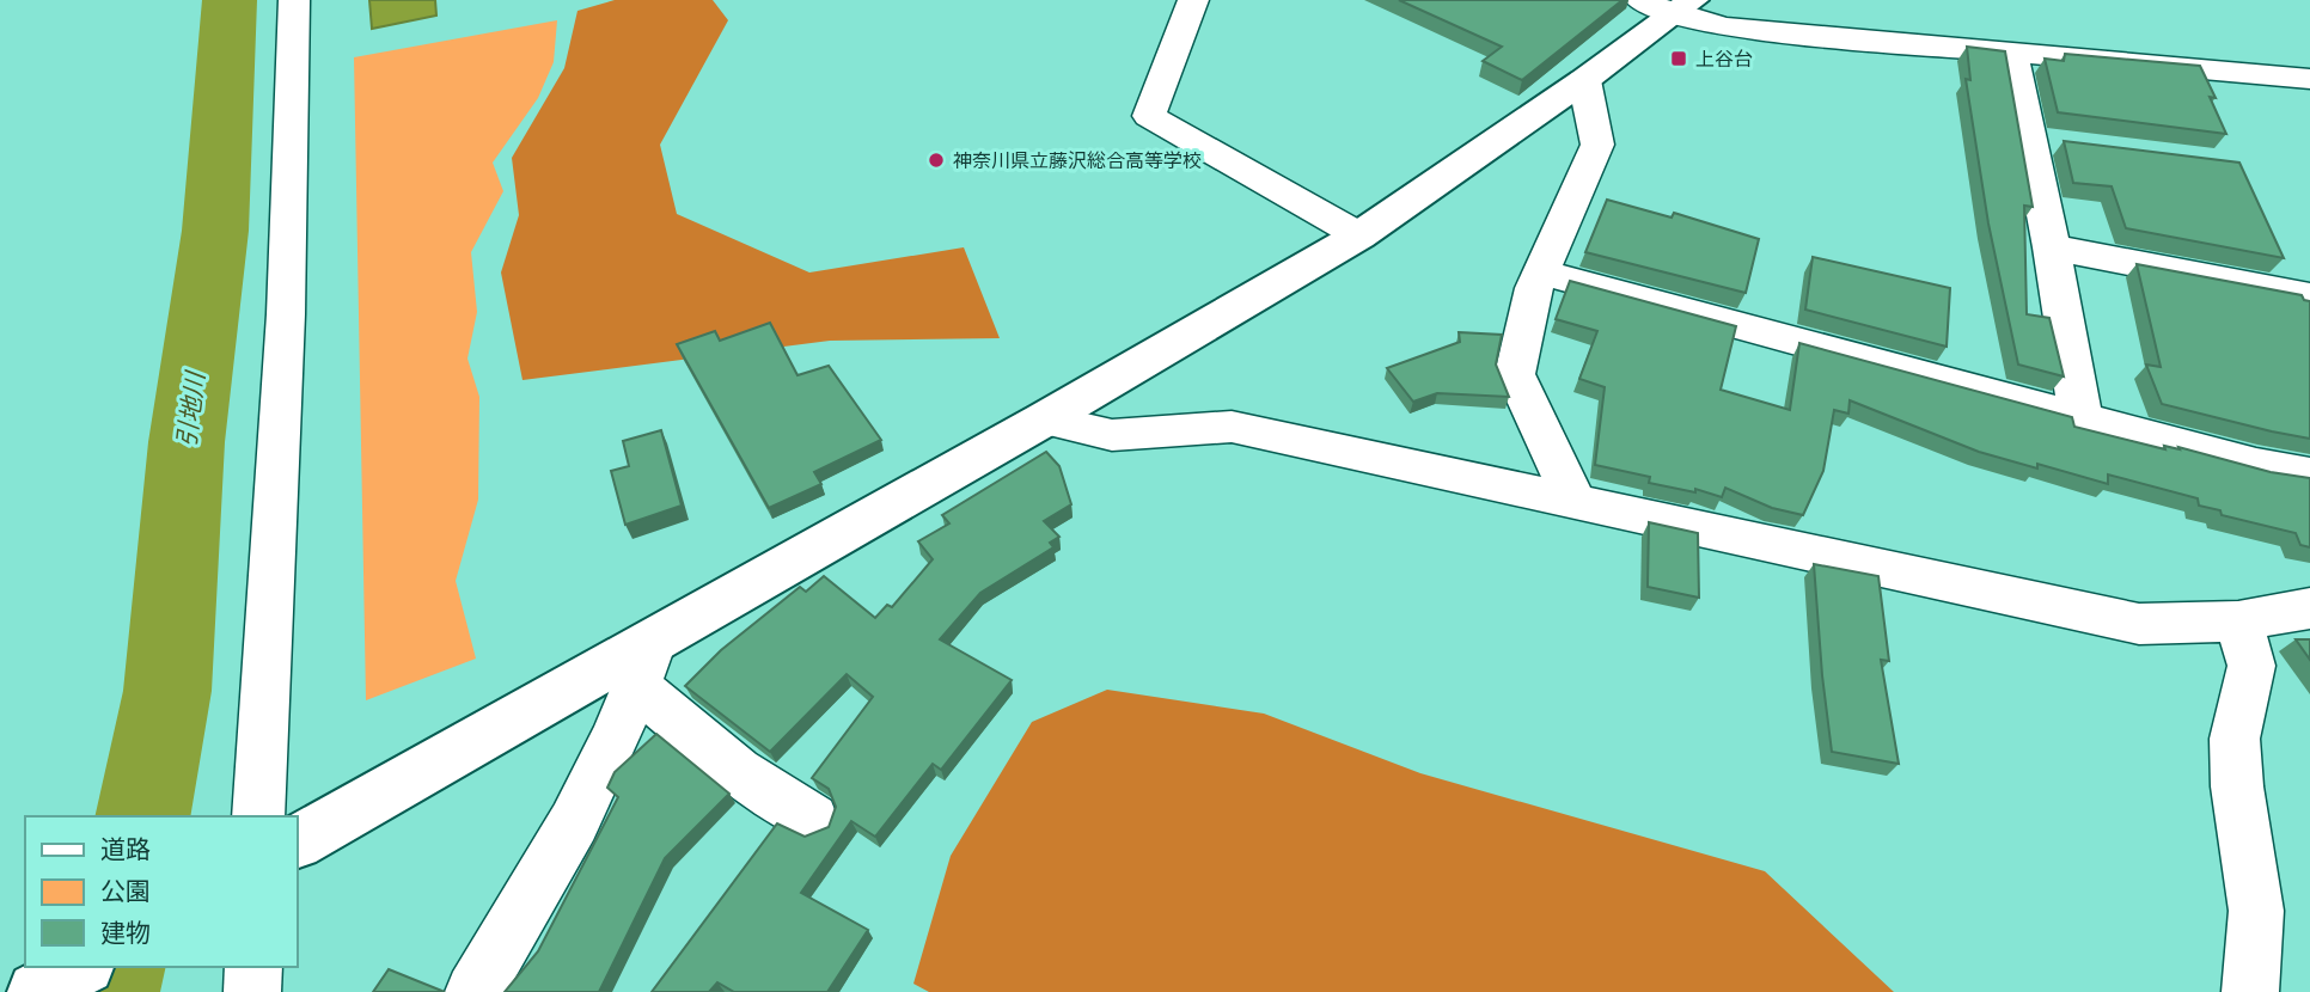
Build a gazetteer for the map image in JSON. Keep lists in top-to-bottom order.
{
  "water": ["引地川"],
  "places": {
    "transit": ["上谷台"],
    "other": ["神奈川県立藤沢総合高等学校"]
  },
  "legend": ["道路", "公園", "建物"]
}
